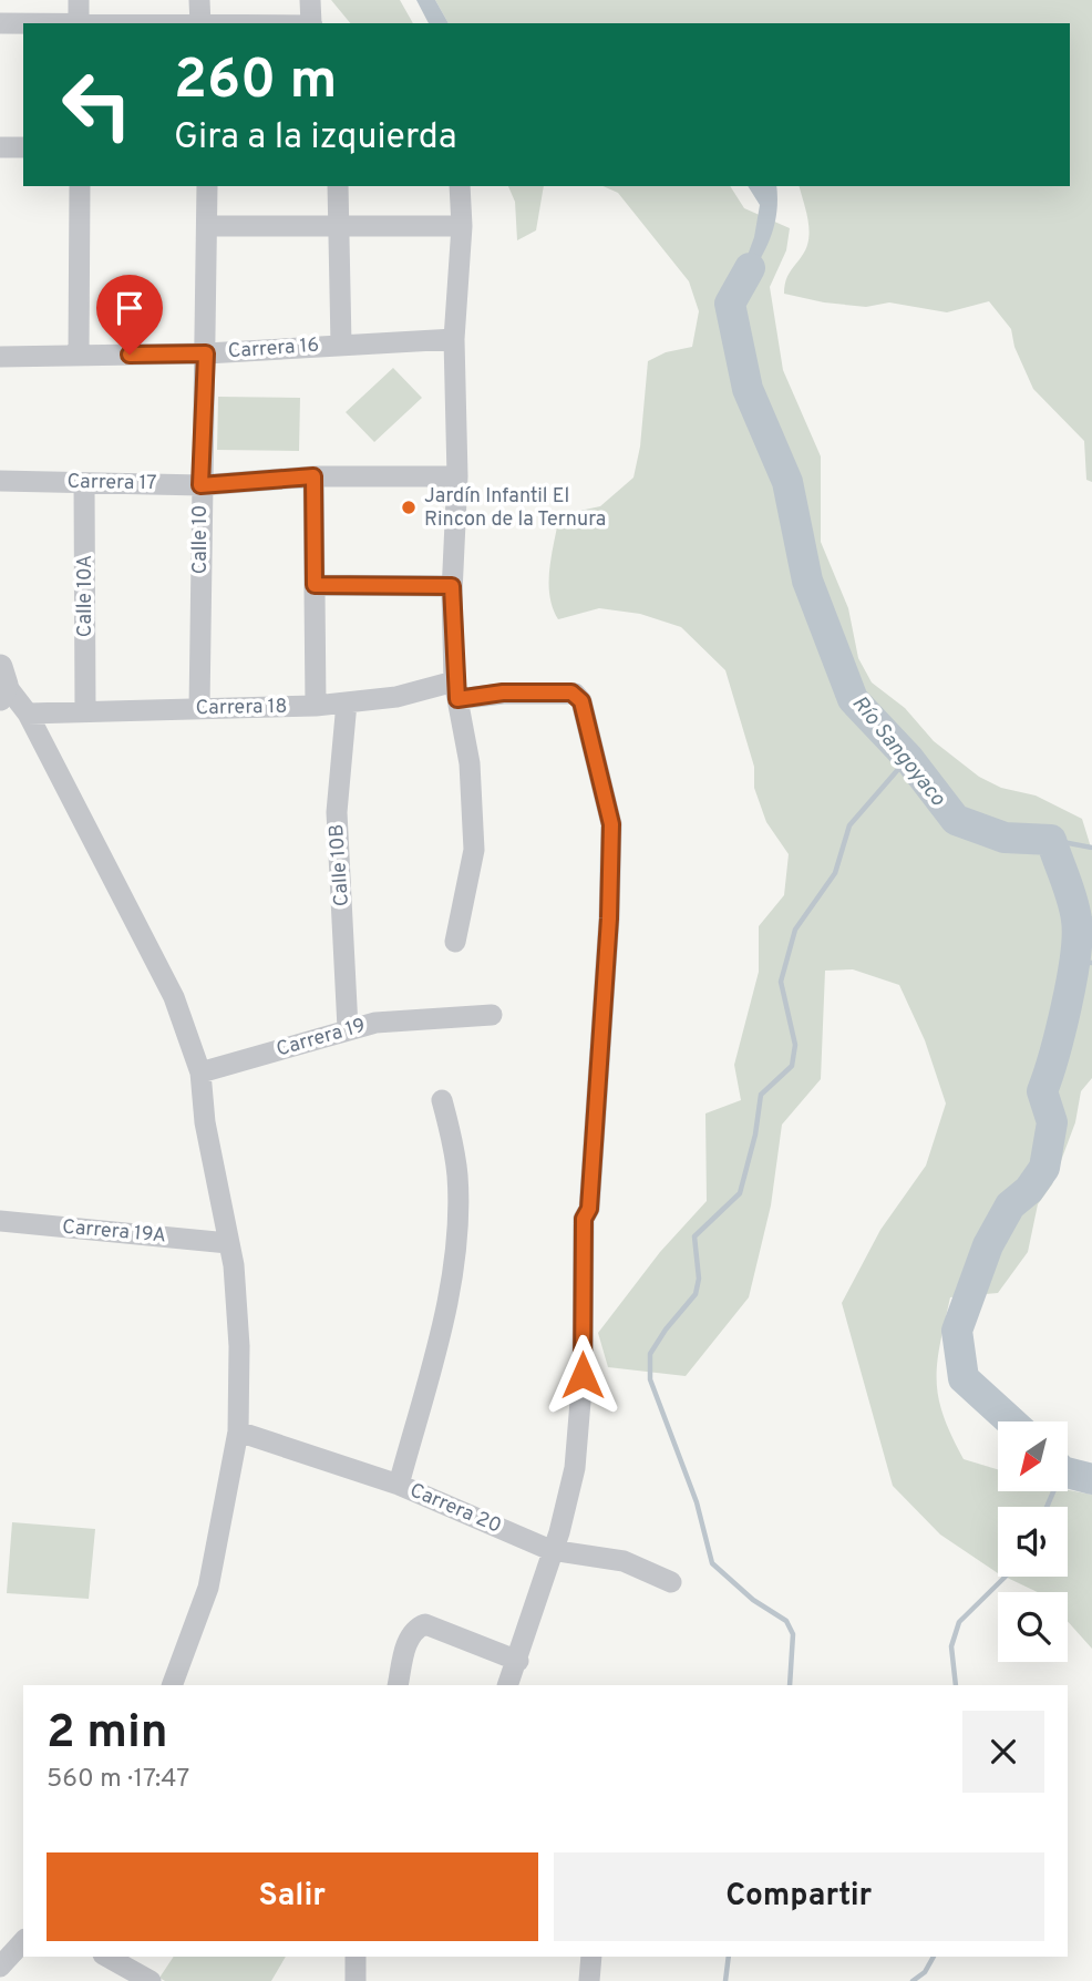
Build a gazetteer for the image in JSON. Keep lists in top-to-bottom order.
{
  "streets": {
    "street": [
      "Carrera 16",
      "Carrera 17",
      "Calle 10",
      "Calle 10A",
      "Carrera 18",
      "Calle 10B",
      "Carrera 19",
      "Carrera 19A",
      "Carrera 20"
    ]
  },
  "crossings": [
    ["Carrera 16", "Calle 10"],
    ["Carrera 17", "Calle 10"],
    ["Carrera 17", "Calle 10A"],
    ["Calle 10", "Carrera 18"],
    ["Calle 10A", "Carrera 18"],
    ["Carrera 18", "Calle 10B"],
    ["Carrera 18", "Carrera 20"],
    ["Calle 10B", "Carrera 19"]
  ],
  "water": ["Río Sangoyaco"],
  "places": ["Jardín Infantil El Rincon de la Ternura"],
  "north": "bottom left",
  "page": {
    "turn": ["260 m", "Gira a la izquierda"],
    "heading": ["2 min", "560 m · 17:47"],
    "buttons": ["Salir", "Compartir"]
  }
}
